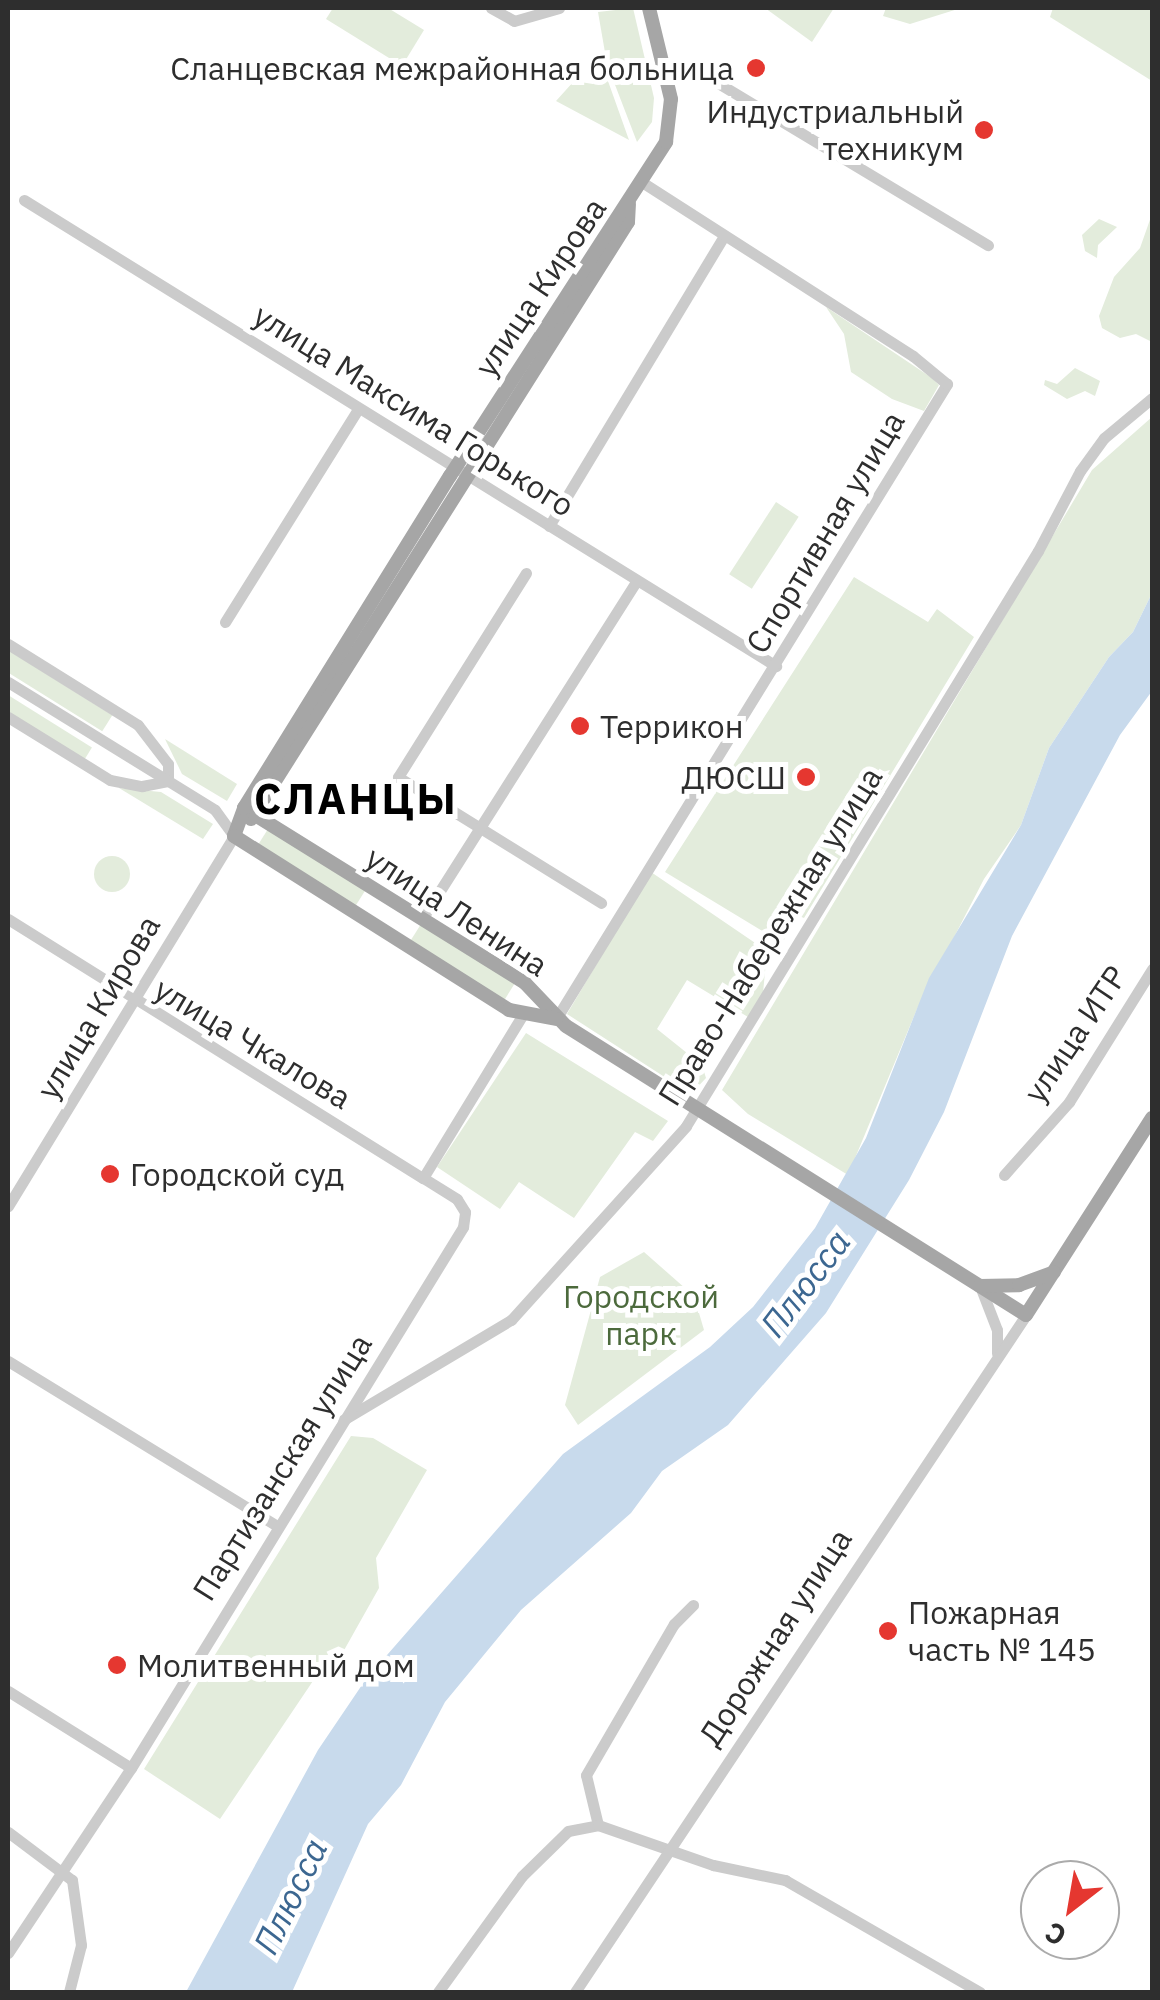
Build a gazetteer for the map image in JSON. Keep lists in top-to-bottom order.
{
  "streets": {
    "main road": ["улица Кирова", "улица Ленина"],
    "street": [
      "улица Максима Горького",
      "Спортивная улица",
      "Право-Набережная улица",
      "улица ИТР",
      "улица Чкалова",
      "Партизанская улица",
      "Дорожная улица"
    ]
  },
  "crossings": [
    ["улица Кирова", "улица Максима Горького"],
    ["улица Кирова", "улица Ленина"],
    ["улица Кирова", "улица Чкалова"],
    ["улица Максима Горького", "Спортивная улица"],
    ["Спортивная улица", "улица Ленина"],
    ["улица Ленина", "Право-Набережная улица"],
    ["Право-Набережная улица", "Партизанская улица"],
    ["улица Чкалова", "Партизанская улица"]
  ],
  "districts": ["СЛАНЦЫ"],
  "water": ["Плюсса"],
  "parks": ["Городской парк"],
  "places": [
    "Сланцевская межрайонная больница",
    "Индустриальный техникум",
    "Террикон",
    "ДЮСШ",
    "Городской суд",
    "Пожарная часть № 145",
    "Молитвенный дом"
  ],
  "north": "bottom left"
}
